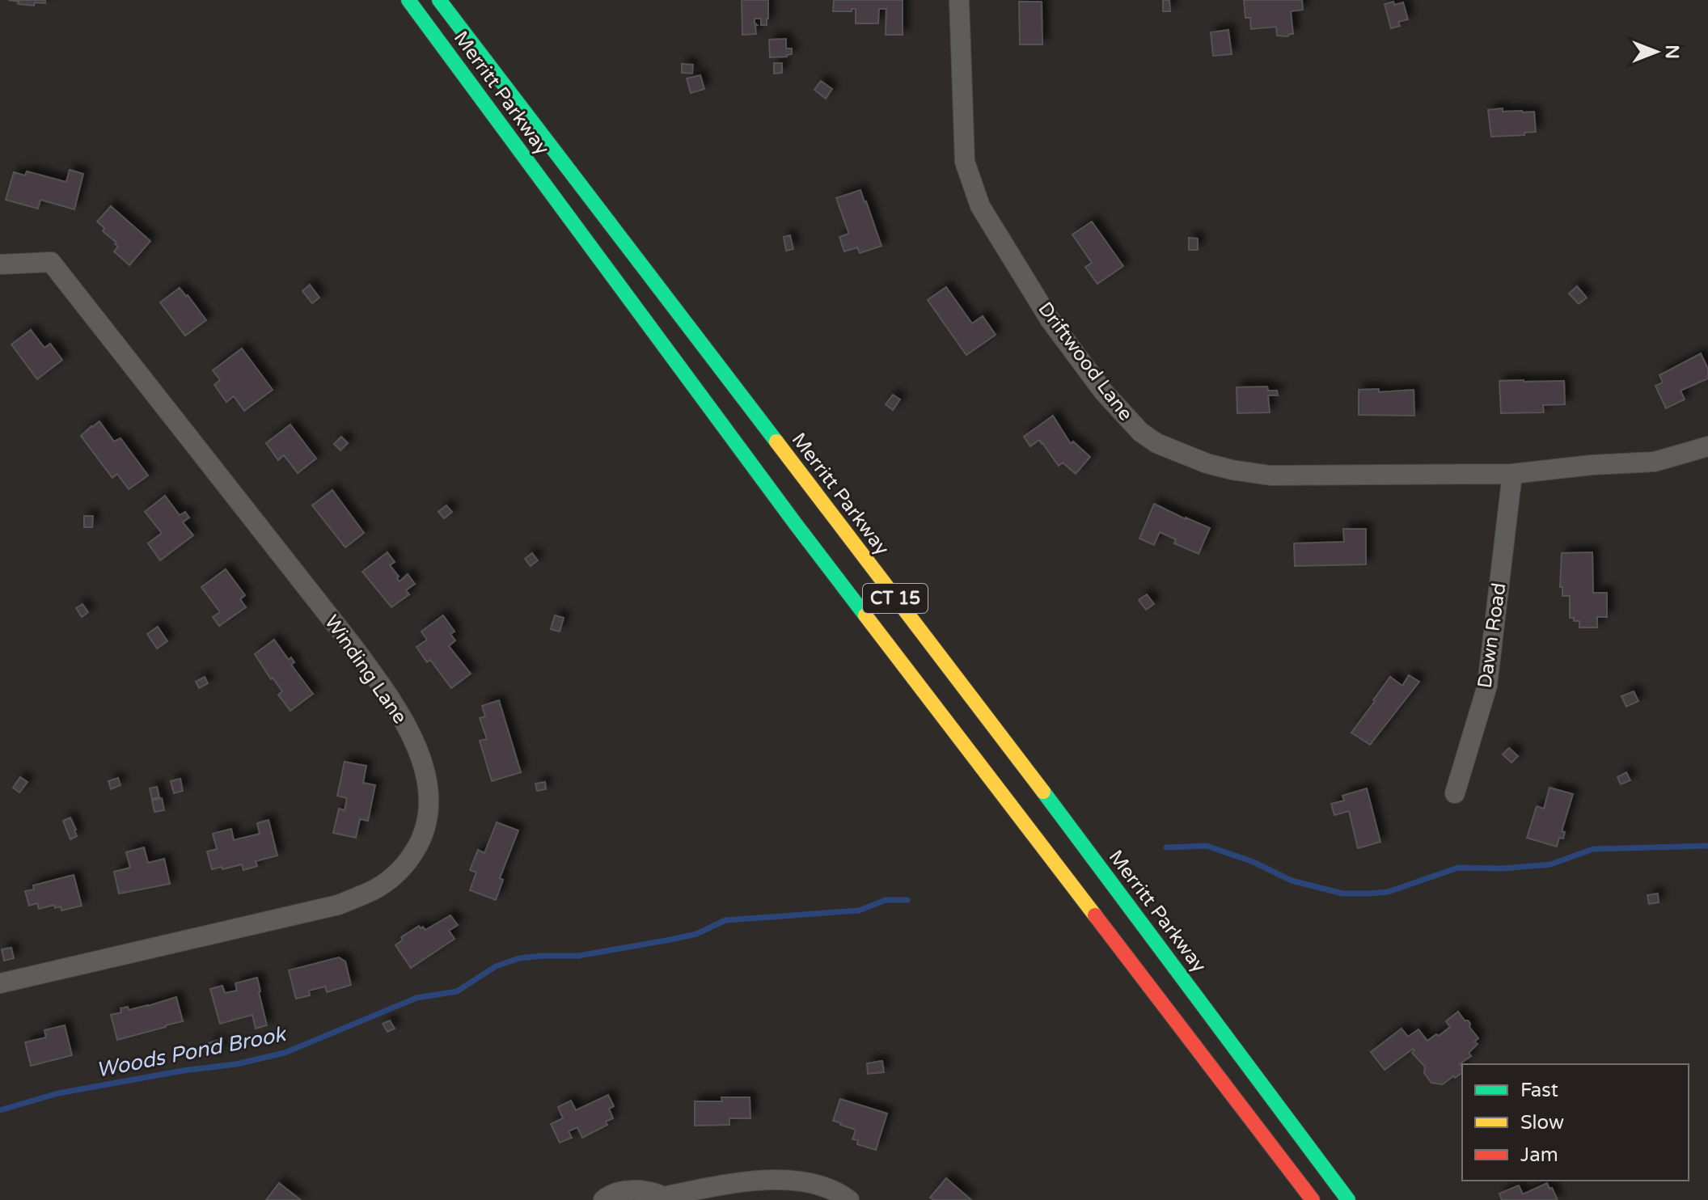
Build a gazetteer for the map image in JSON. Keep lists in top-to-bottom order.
{
  "streets": {
    "highway": ["Merritt Parkway", "CT 15"],
    "street": ["Driftwood Lane", "Dawn Road", "Winding Lane"]
  },
  "crossings": [
    ["Driftwood Lane", "Dawn Road"]
  ],
  "water": ["Woods Pond Brook"],
  "legend": ["Fast", "Slow", "Jam"],
  "north": "right"
}
